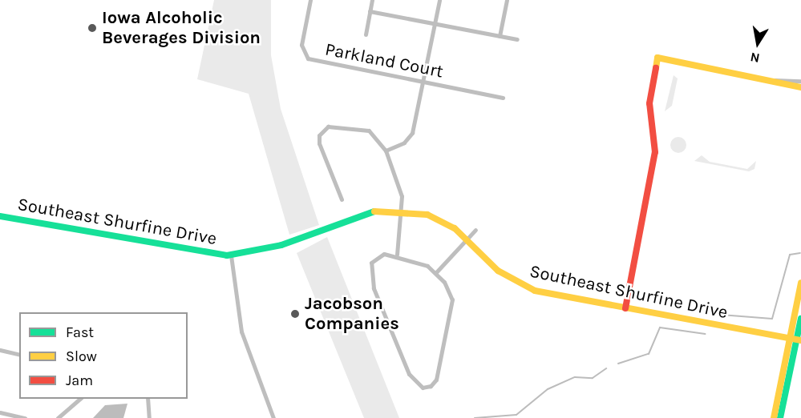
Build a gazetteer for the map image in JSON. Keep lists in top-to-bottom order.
{
  "streets": {
    "street": ["Parkland Court", "Southeast Shurfine Drive"]
  },
  "places": ["Iowa Alcoholic Beverages Division", "Jacobson Companies"],
  "legend": ["Fast", "Slow", "Jam"],
  "north": "bottom"
}
